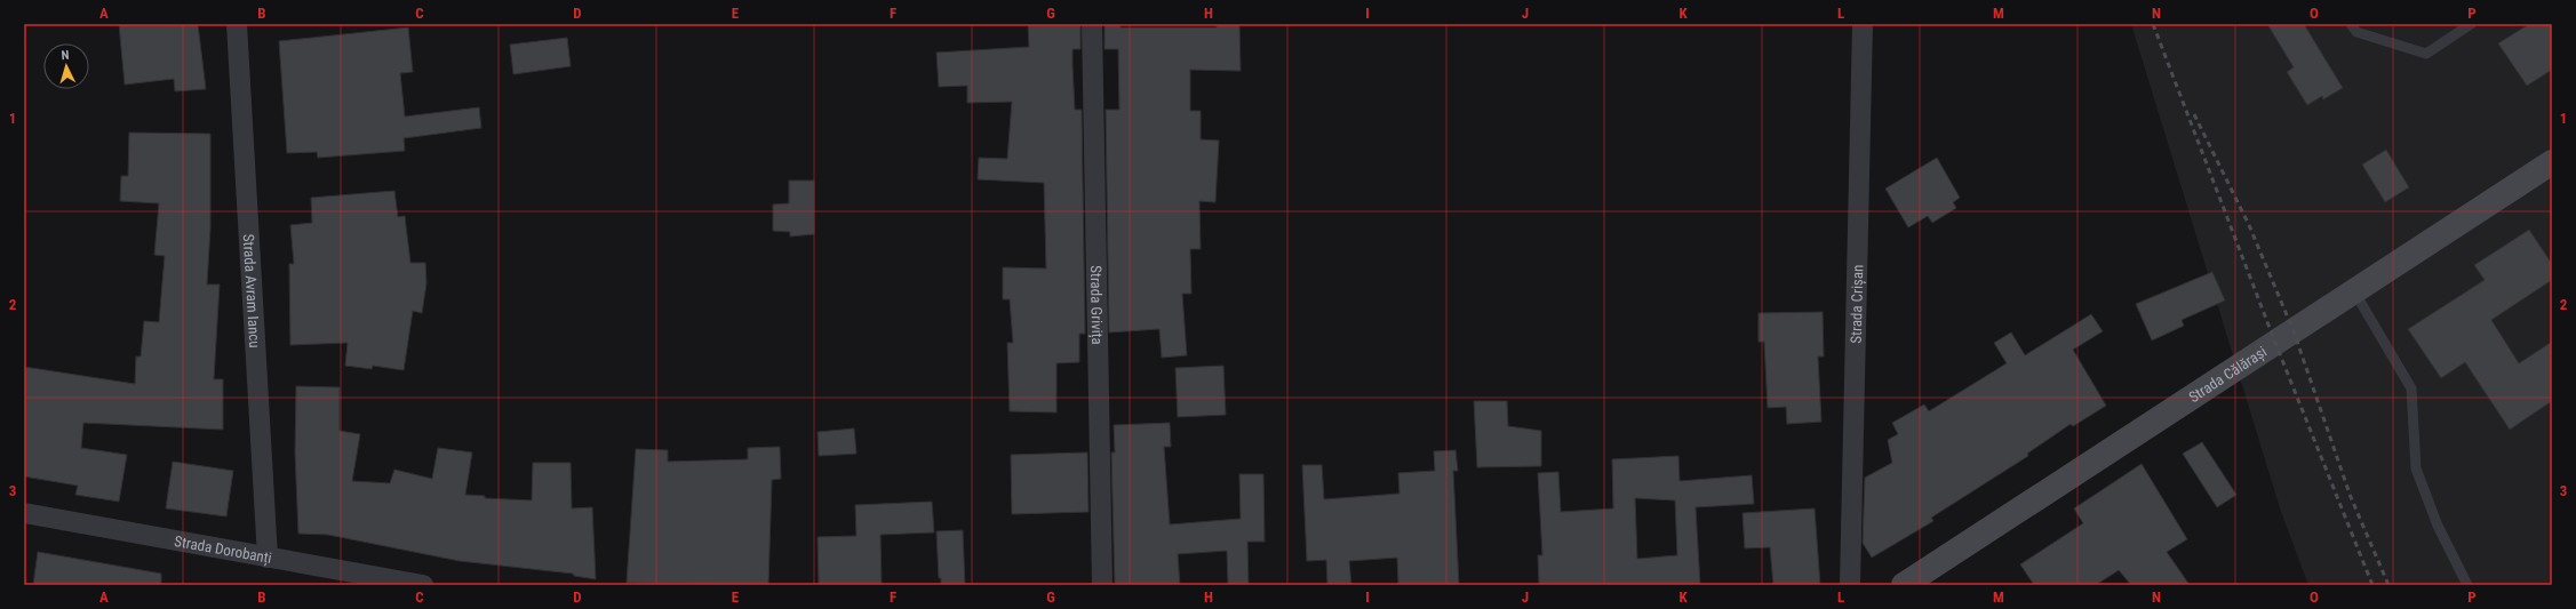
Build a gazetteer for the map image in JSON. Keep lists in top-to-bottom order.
{
  "streets": {
    "main road": ["Strada Călărași"],
    "street": [
      "Strada Avram Iancu",
      "Strada Crișan",
      "Strada Grivița",
      "Strada Dorobanți"
    ]
  },
  "crossings": [
    ["Strada Avram Iancu", "Strada Dorobanți"]
  ],
  "north": "top",
  "grid": {
    "columns": [
      "A",
      "B",
      "C",
      "D",
      "E",
      "F",
      "G",
      "H",
      "I",
      "J",
      "K",
      "L",
      "M",
      "N",
      "O",
      "P"
    ],
    "rows": ["1", "2", "3"]
  }
}
